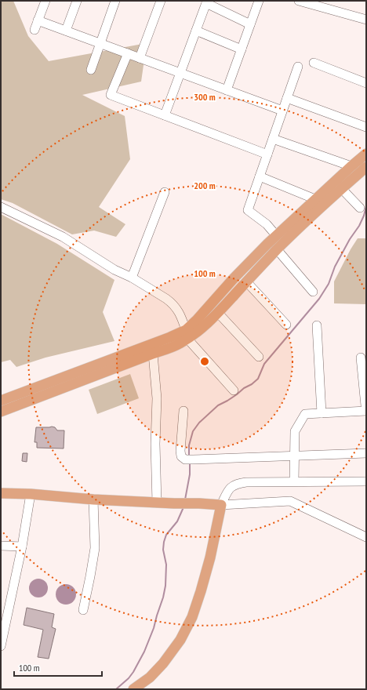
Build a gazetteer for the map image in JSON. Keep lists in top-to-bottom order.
{
  "scale_bar": "100 m",
  "rings": ["300 m", "200 m", "100 m"]
}
